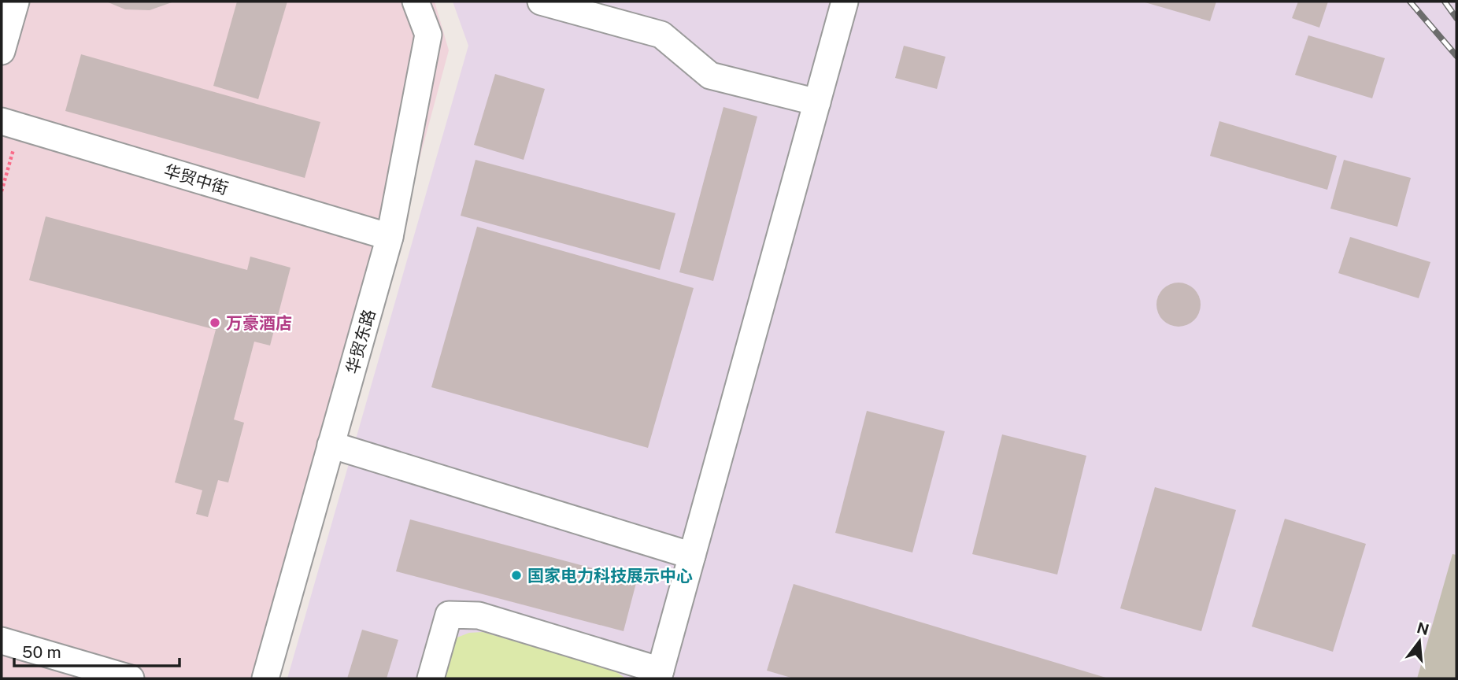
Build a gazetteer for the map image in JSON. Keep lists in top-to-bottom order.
{
  "streets": {
    "street": ["华贸中街", "华贸东路"]
  },
  "crossings": [
    ["华贸中街", "华贸东路"]
  ],
  "places": ["万豪酒店", "国家电力科技展示中心"],
  "scale_bar": "50 m",
  "north": "top"
}
